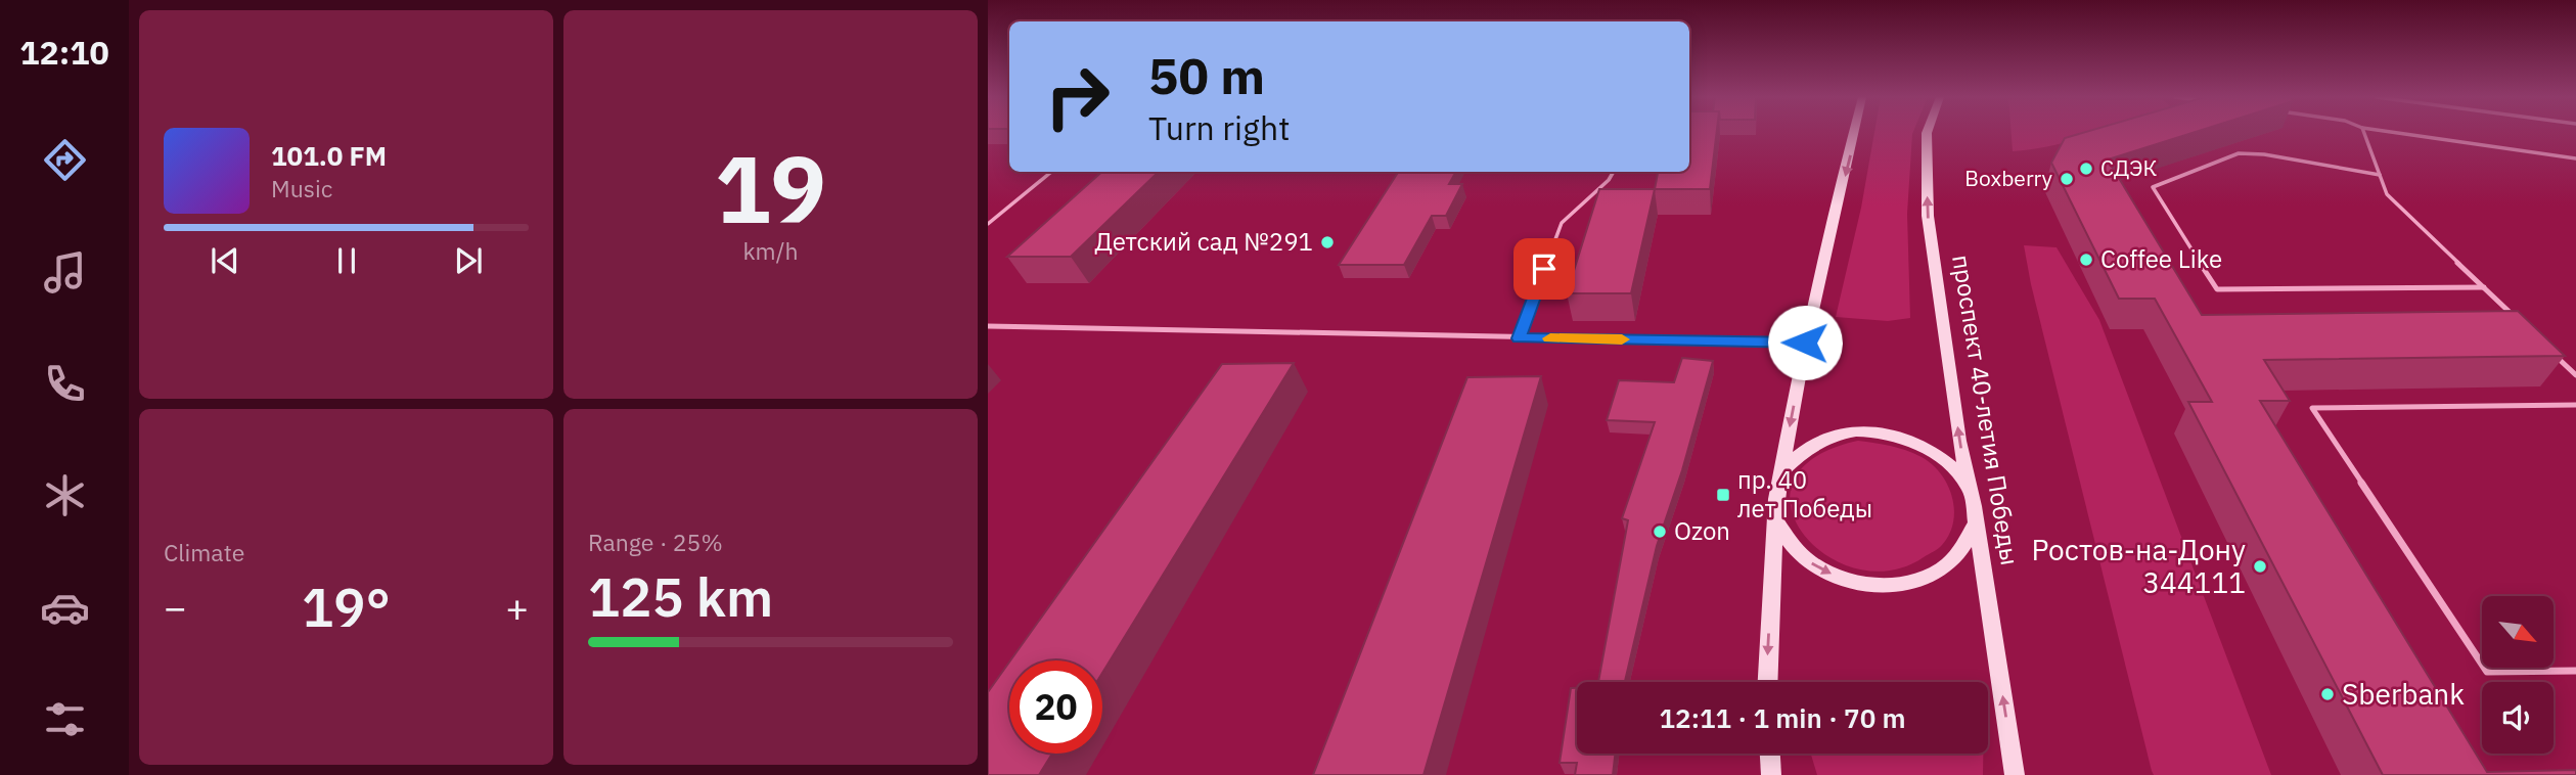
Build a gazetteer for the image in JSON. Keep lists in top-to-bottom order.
{
  "streets": {
    "main road": ["проспект 40-летия Победы"]
  },
  "places": {
    "other": [
      "СДЭК",
      "Boxberry",
      "Детский сад №291",
      "Coffee Like",
      "Ozon",
      "Ростов-на-Дону 344111",
      "Sberbank"
    ],
    "transit": ["пр. 40 лет Победы"]
  },
  "north": "bottom right",
  "page": {
    "tabs": "12:10",
    "tile": [
      ["19", "km/h"],
      "Climate",
      ["Range · 25%", "125 km"]
    ],
    "turn": ["50 m", "Turn right"],
    "song": ["101.0 FM", "Music"],
    "heat": ["−", "19°", "+"],
    "limit": "20",
    "trip": "12:11 · 1 min · 70 m"
  }
}
